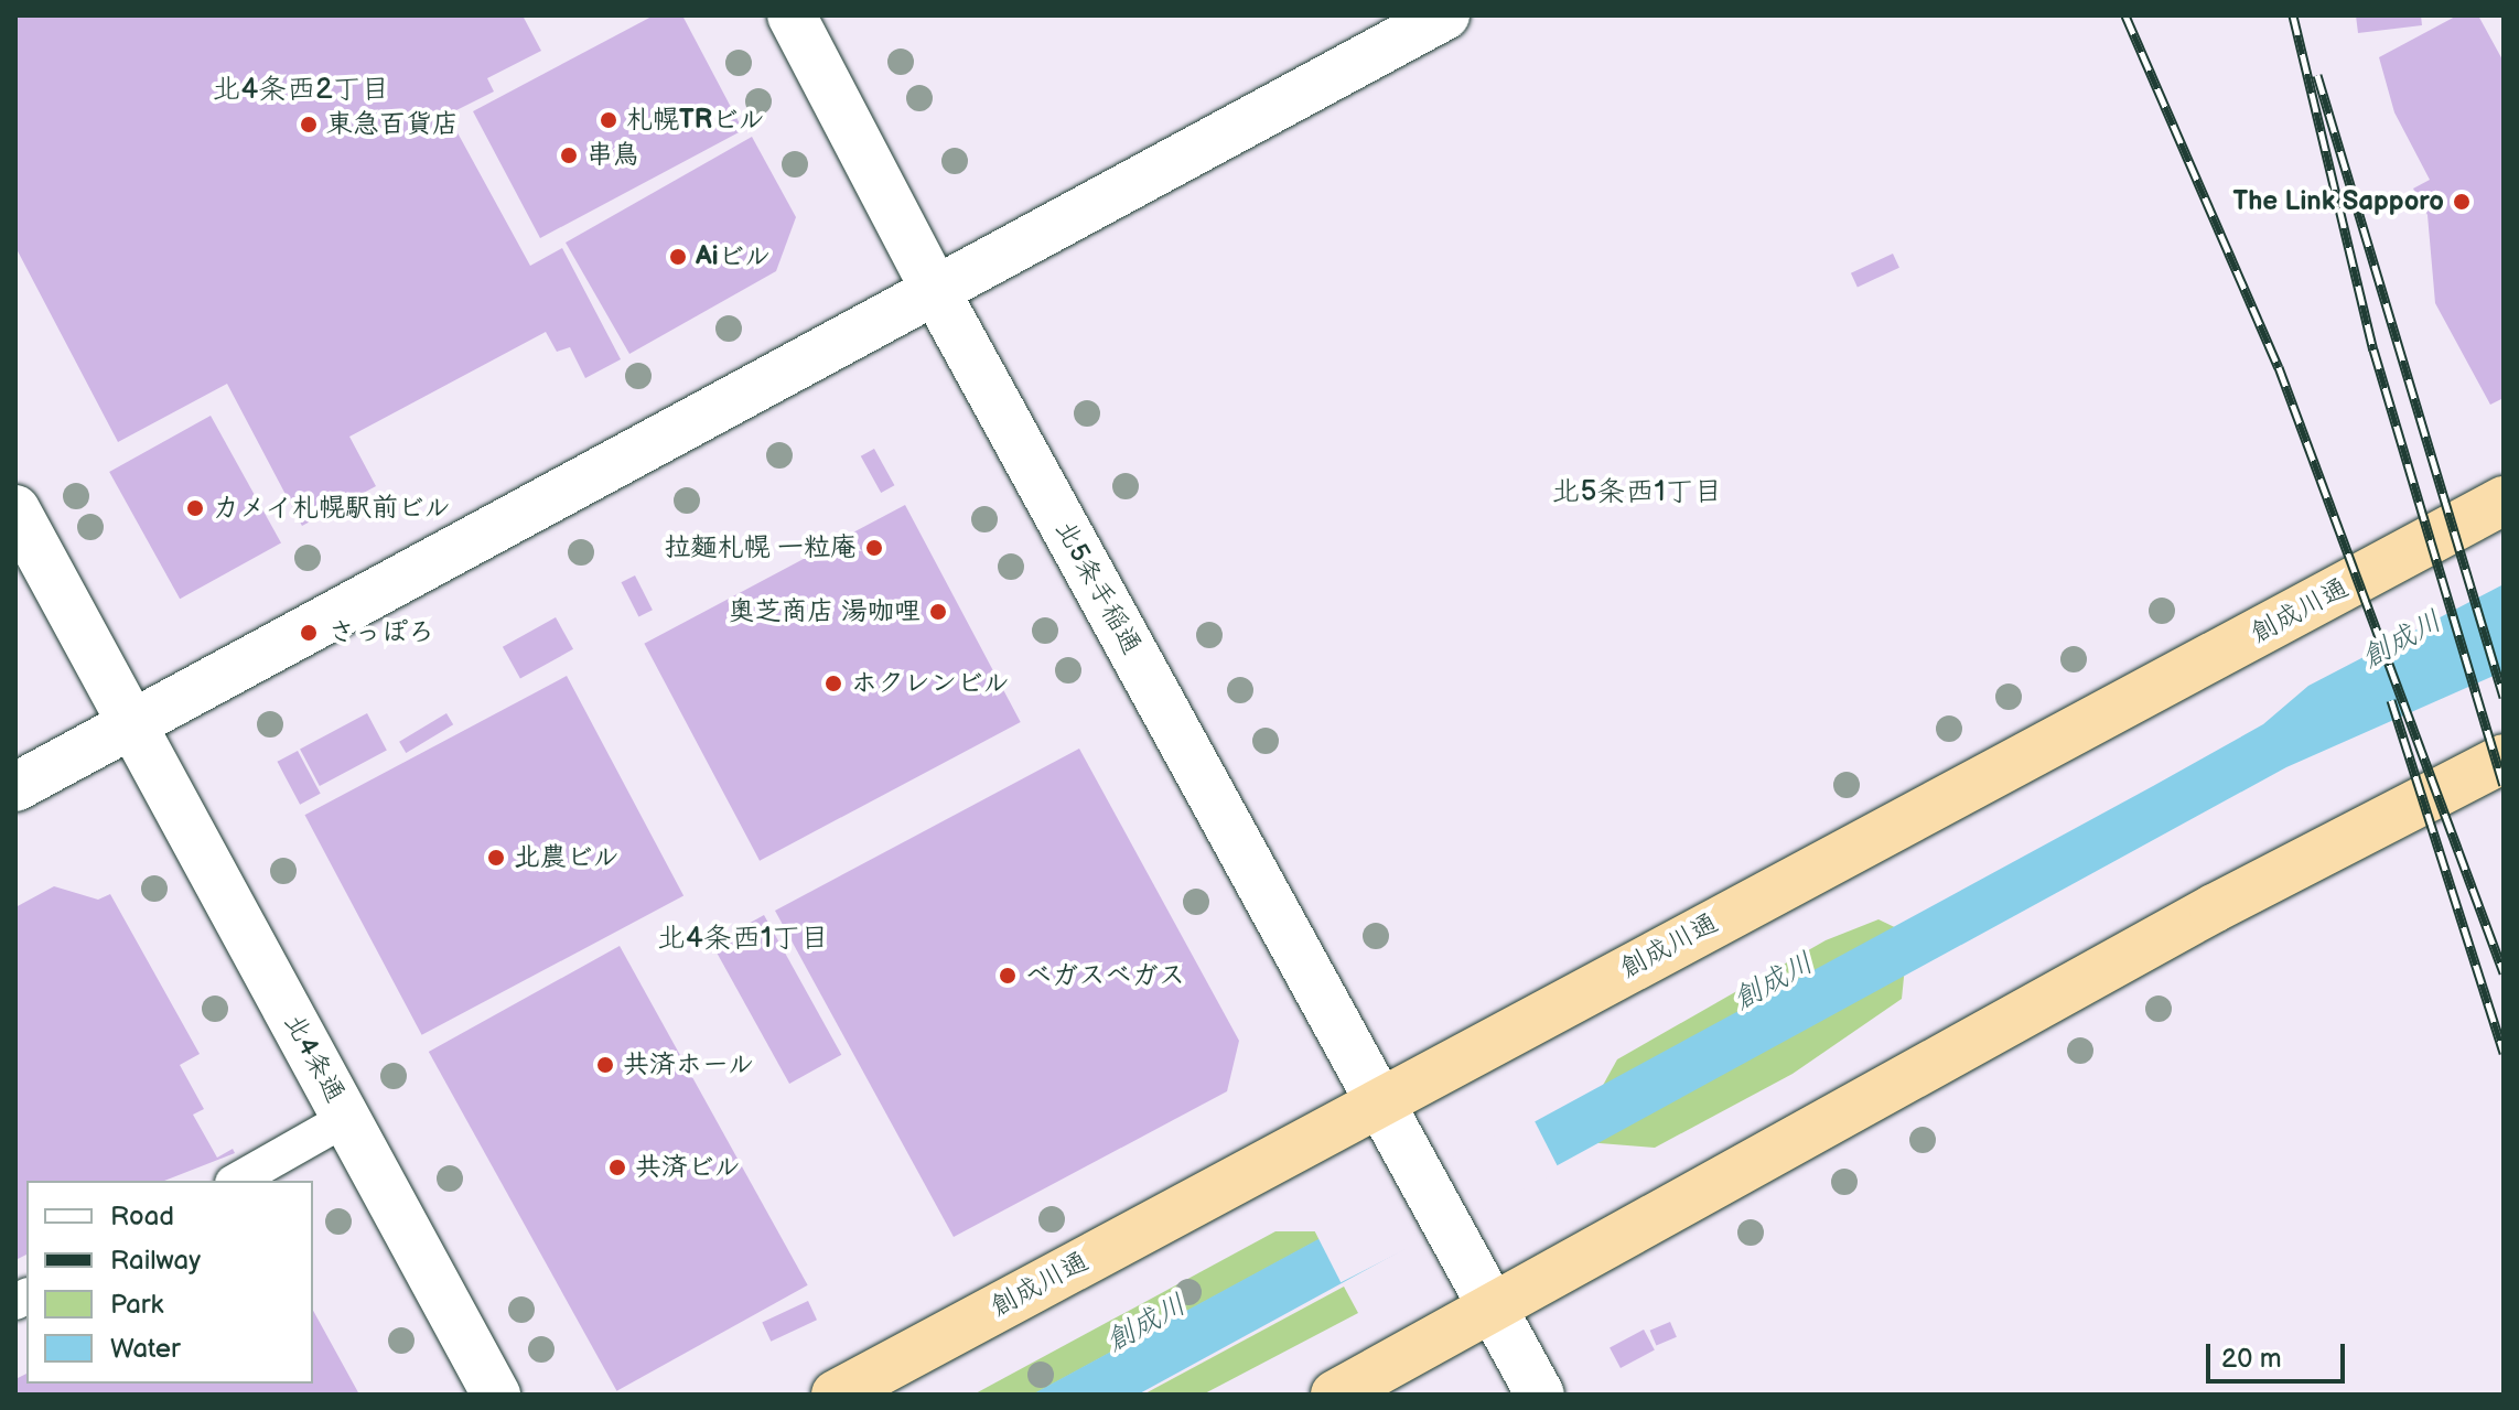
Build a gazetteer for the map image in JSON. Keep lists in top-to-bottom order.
{
  "streets": {
    "highway": ["創成川通"],
    "street": ["北5条手稲通", "北4条通"]
  },
  "crossings": [
    ["北5条手稲通", "創成川通"]
  ],
  "districts": ["北4条西2丁目", "北5条西1丁目", "北4条西1丁目"],
  "water": ["創成川"],
  "places": [
    "札幌TRビル",
    "東急百貨店",
    "串鳥",
    "The Link Sapporo",
    "Aiビル",
    "カメイ札幌駅前ビル",
    "拉麵札幌 一粒庵",
    "奧芝商店 湯咖哩",
    "さっぽろ",
    "ホクレンビル",
    "北農ビル",
    "ベガスベガス",
    "共済ホール",
    "共済ビル"
  ],
  "legend": [
    "Road",
    "Railway",
    "Park",
    "Water"
  ],
  "scale_bar": "20 m"
}
